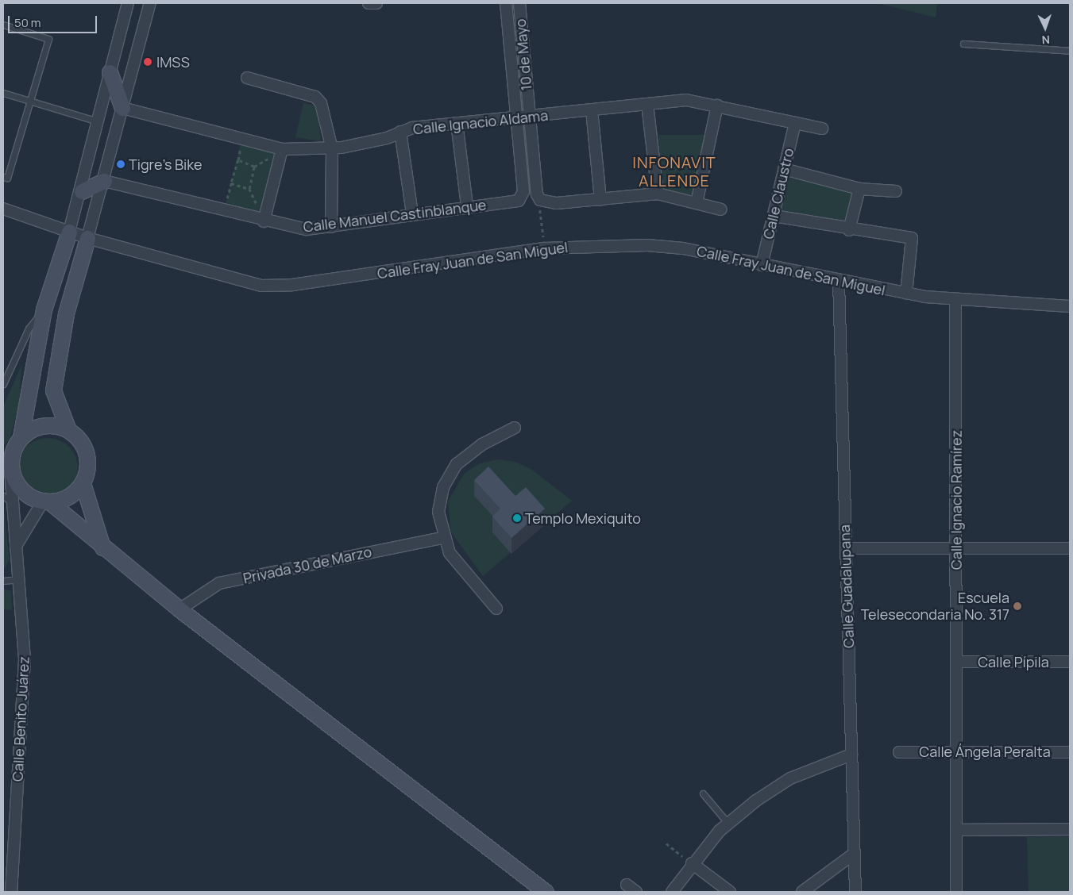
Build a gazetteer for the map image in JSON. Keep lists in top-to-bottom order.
{
  "streets": {
    "street": [
      "10 de Mayo",
      "Calle Ignacio Aldama",
      "Calle Claustro",
      "Calle Manuel Castinblanque",
      "Calle Fray Juan de San Miguel",
      "Calle Ignacio Ramírez",
      "Privada 30 de Marzo",
      "Calle Guadalupana",
      "Calle Pípila",
      "Calle Benito Juárez",
      "Calle Ángela Peralta"
    ]
  },
  "crossings": [
    ["10 de Mayo", "Calle Ignacio Aldama"],
    ["10 de Mayo", "Calle Manuel Castinblanque"],
    ["Calle Ignacio Aldama", "Calle Claustro"],
    ["Calle Claustro", "Calle Fray Juan de San Miguel"],
    ["Calle Fray Juan de San Miguel", "Calle Ignacio Ramírez"],
    ["Calle Fray Juan de San Miguel", "Calle Guadalupana"],
    ["Calle Ignacio Ramírez", "Calle Pípila"],
    ["Calle Ignacio Ramírez", "Calle Ángela Peralta"]
  ],
  "districts": ["INFONAVIT ALLENDE"],
  "places": [
    "IMSS",
    "Tigre's Bike",
    "Templo Mexiquito",
    "Escuela Telesecondaria No. 317"
  ],
  "scale_bar": "50 m",
  "north": "bottom"
}
